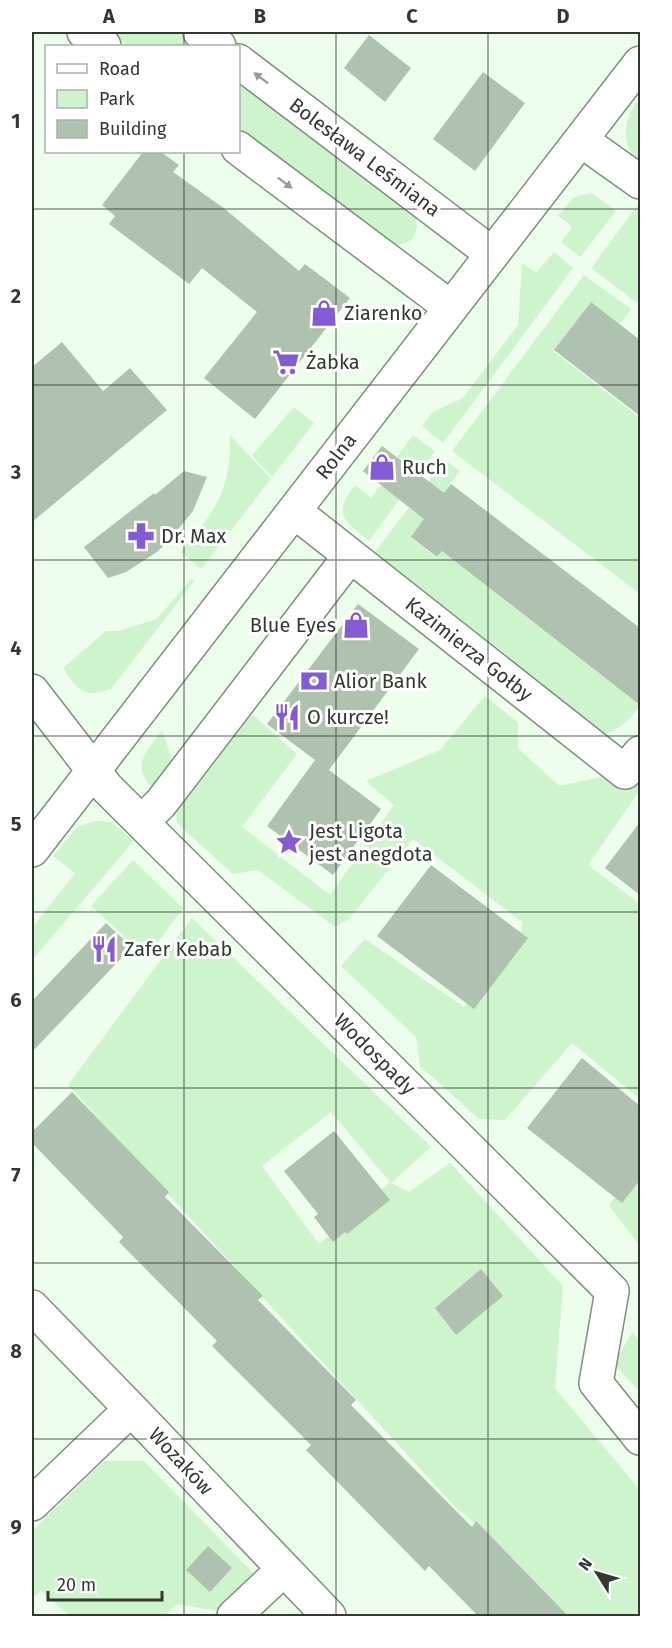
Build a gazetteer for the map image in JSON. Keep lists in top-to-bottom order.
{
  "streets": {
    "street": [
      "Bolesława Leśmiana",
      "Rolna",
      "Kazimierza Gołby",
      "Wodospady",
      "Wozaków"
    ]
  },
  "crossings": [
    ["Bolesława Leśmiana", "Rolna"],
    ["Rolna", "Kazimierza Gołby"],
    ["Rolna", "Wodospady"]
  ],
  "places": {
    "shop": ["Ziarenko", "Ruch", "Blue Eyes"],
    "supermarket": ["Żabka"],
    "pharmacy": ["Dr. Max"],
    "bank": ["Alior Bank"],
    "restaurant": ["O kurcze!", "Zafer Kebab"],
    "place": ["Jest Ligota jest anegdota"]
  },
  "legend": ["Road", "Park", "Building"],
  "scale_bar": "20 m",
  "north": "top left",
  "grid": {
    "columns": [
      "A",
      "B",
      "C",
      "D"
    ],
    "rows": [
      "1",
      "2",
      "3",
      "4",
      "5",
      "6",
      "7",
      "8",
      "9"
    ]
  }
}
